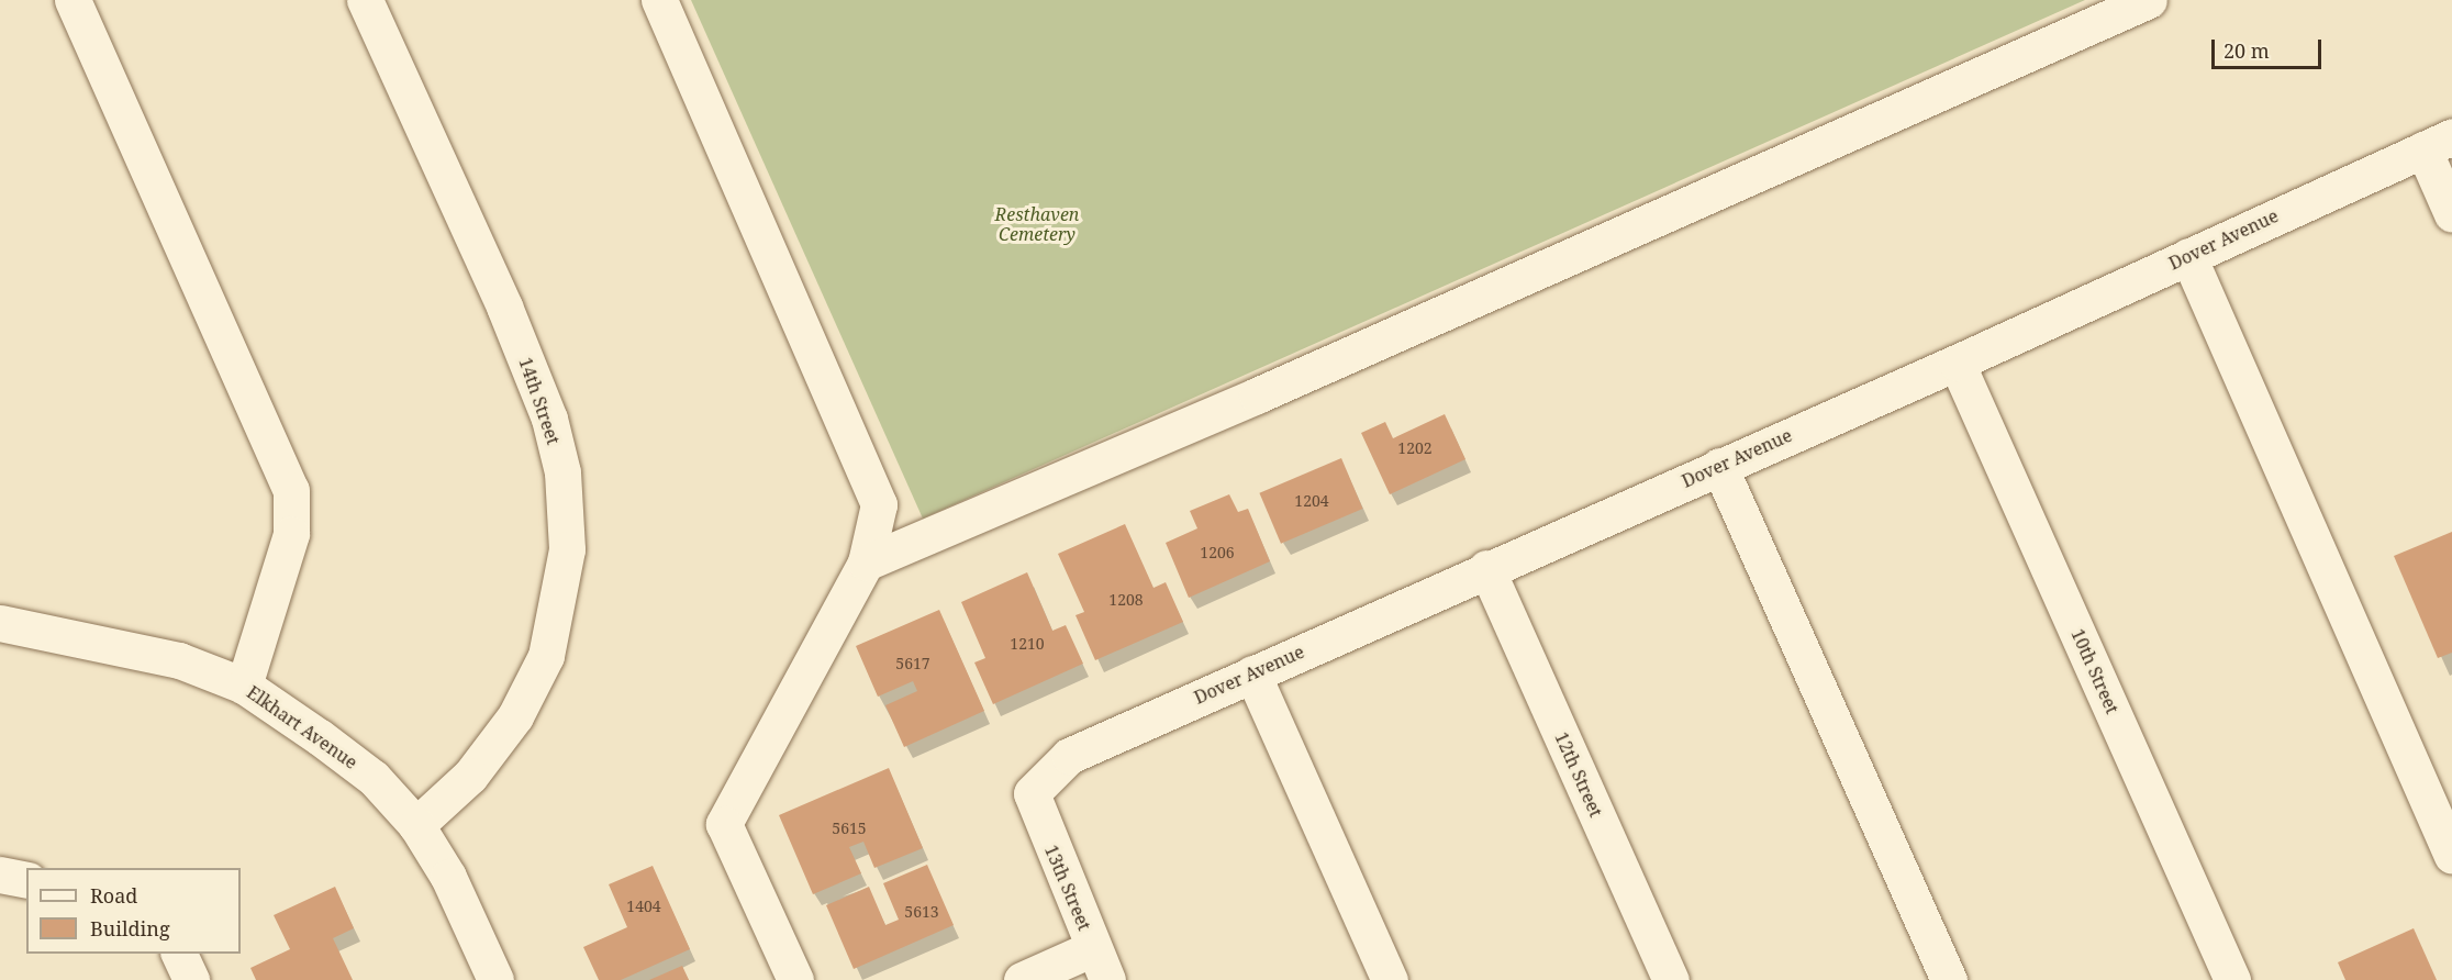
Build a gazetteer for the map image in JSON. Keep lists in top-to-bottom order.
{
  "streets": {
    "street": [
      "Dover Avenue",
      "14th Street",
      "10th Street",
      "Elkhart Avenue",
      "12th Street",
      "13th Street"
    ]
  },
  "crossings": [
    ["Dover Avenue", "10th Street"],
    ["Dover Avenue", "12th Street"],
    ["Dover Avenue", "13th Street"],
    ["14th Street", "Elkhart Avenue"]
  ],
  "parks": ["Resthaven Cemetery"],
  "house_numbers": [
    "1202",
    "1204",
    "1206",
    "1208",
    "1210",
    "5617",
    "5615",
    "1404",
    "5613"
  ],
  "legend": ["Road", "Building"],
  "scale_bar": "20 m"
}
